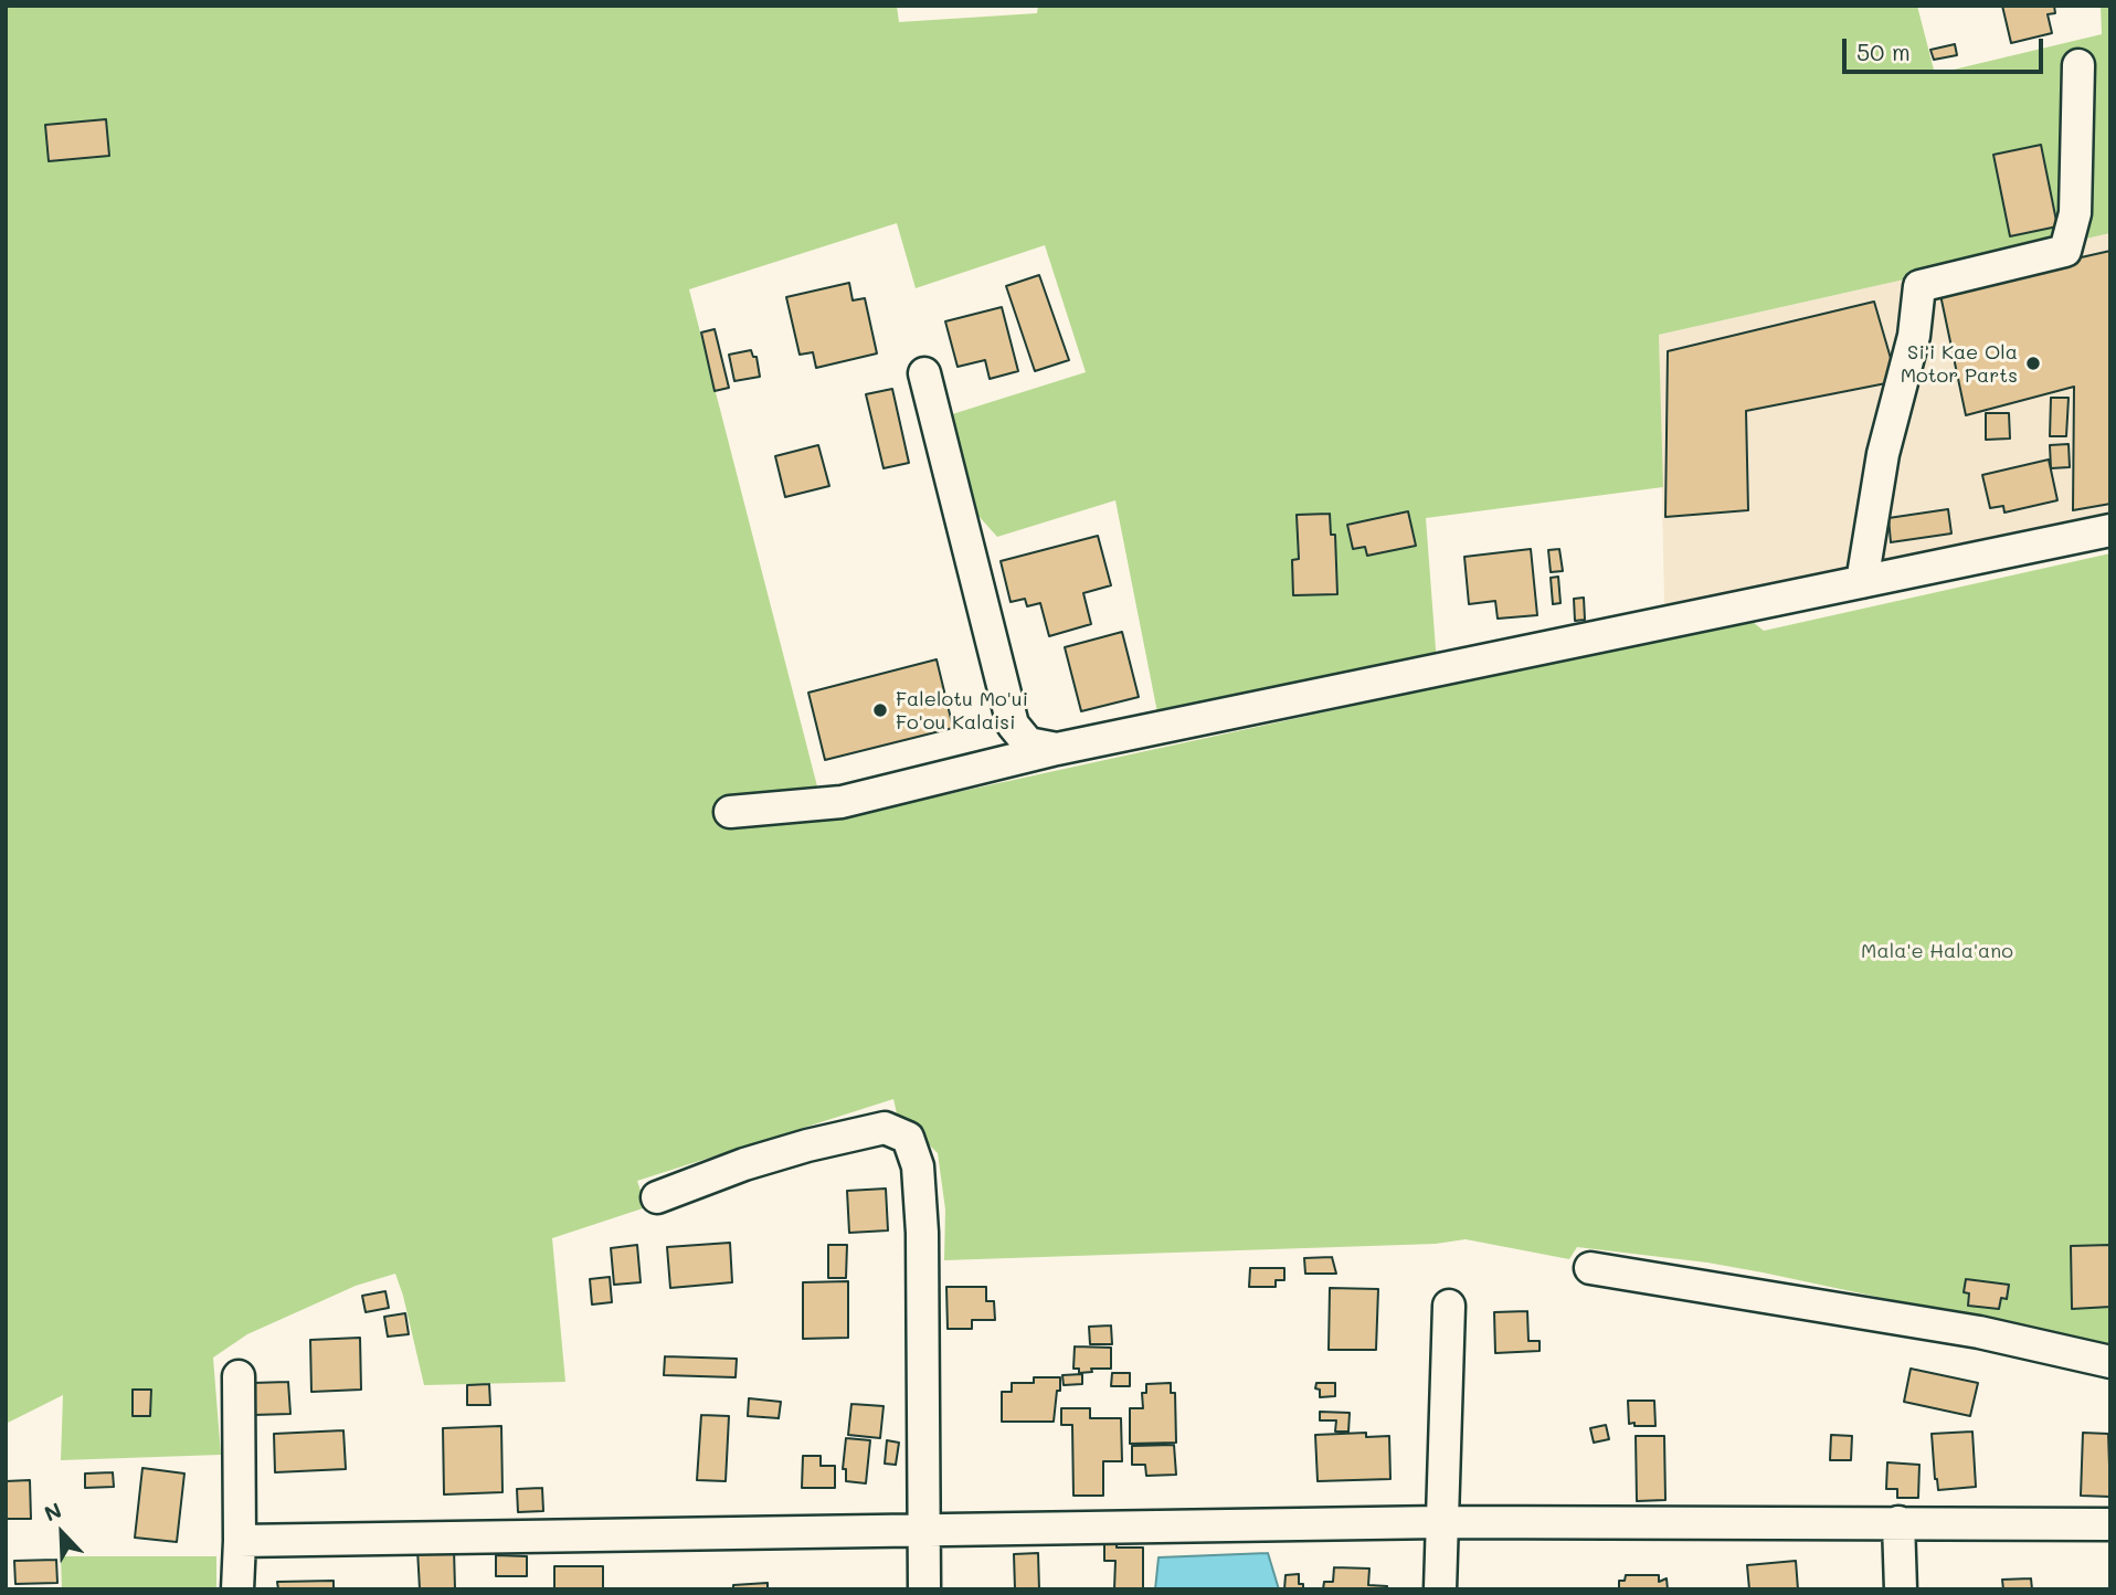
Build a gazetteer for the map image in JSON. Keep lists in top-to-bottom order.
{
  "parks": ["Mala'e Hala'ano"],
  "places": ["Si'i Kae Ola Motor Parts", "Falelotu Mo'ui Fo'ou Kalaisi"],
  "scale_bar": "50 m",
  "north": "top left"
}
